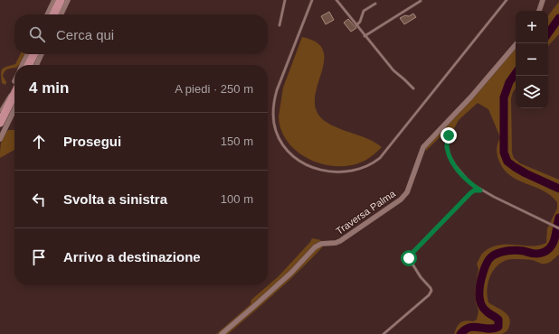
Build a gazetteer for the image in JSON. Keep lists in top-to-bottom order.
{
  "streets": {
    "street": ["Traversa Palma"]
  },
  "page": {
    "map_buttons": ["+", "−"],
    "search": "Cerca qui",
    "heading": ["4 min", "A piedi · 250 m"],
    "list": [
      ["Prosegui", "150 m"],
      ["Svolta a sinistra", "100 m"],
      "Arrivo a destinazione"
    ]
  }
}
